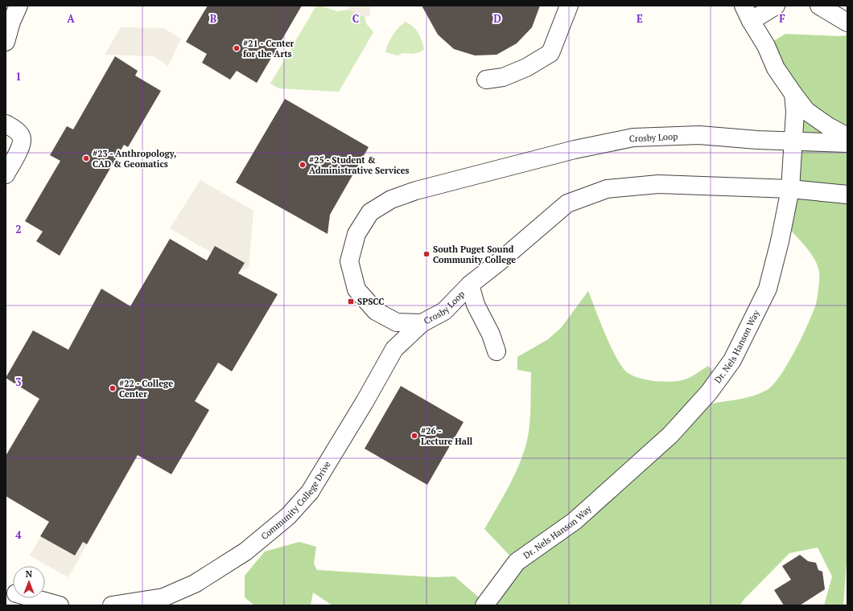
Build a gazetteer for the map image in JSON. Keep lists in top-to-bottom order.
{
  "streets": {
    "street": ["Crosby Loop", "Dr. Nels Hanson Way", "Community College Drive"]
  },
  "crossings": [
    ["Crosby Loop", "Dr. Nels Hanson Way"],
    ["Crosby Loop", "Community College Drive"]
  ],
  "places": {
    "other": [
      "#21 - Center for the Arts",
      "#23 - Anthropology, CAD & Geomatics",
      "#25 - Student & Administrative Services",
      "South Puget Sound Community College",
      "#22 - College Center",
      "#26 - Lecture Hall"
    ],
    "transit": ["SPSCC"]
  },
  "north": "top",
  "grid": {
    "columns": [
      "A",
      "B",
      "C",
      "D",
      "E",
      "F"
    ],
    "rows": [
      "1",
      "2",
      "3",
      "4"
    ]
  }
}
